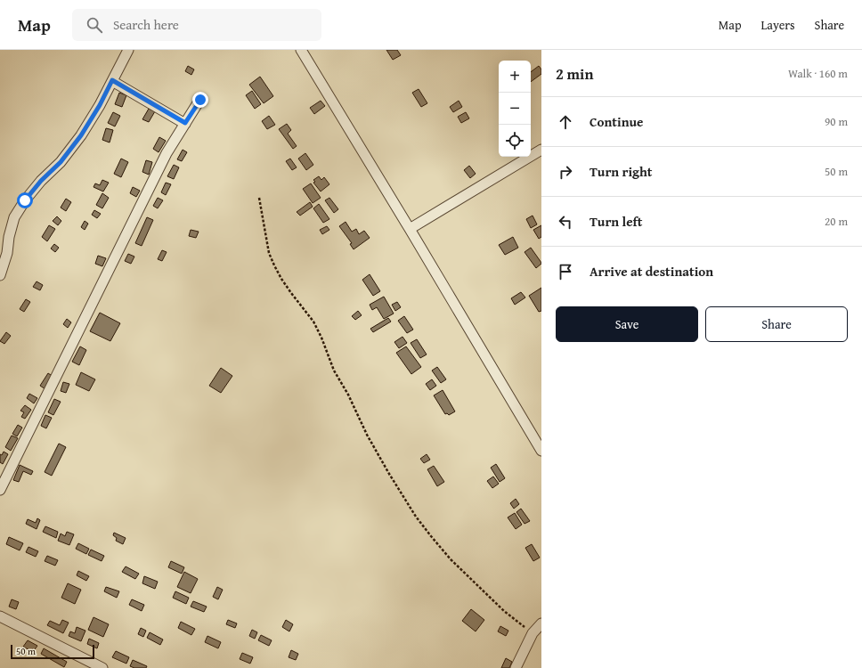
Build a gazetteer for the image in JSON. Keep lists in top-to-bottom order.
{
  "scale_bar": "50 m",
  "page": {
    "header": "Map",
    "search": "Search here",
    "nav": ["Map", "Layers", "Share"],
    "heading": ["2 min", "Walk · 160 m"],
    "map_buttons": ["+", "−"],
    "list": [
      ["Continue", "90 m"],
      ["Turn right", "50 m"],
      ["Turn left", "20 m"],
      "Arrive at destination"
    ],
    "buttons": ["Save", "Share"],
    "scale": "50 m"
  }
}
